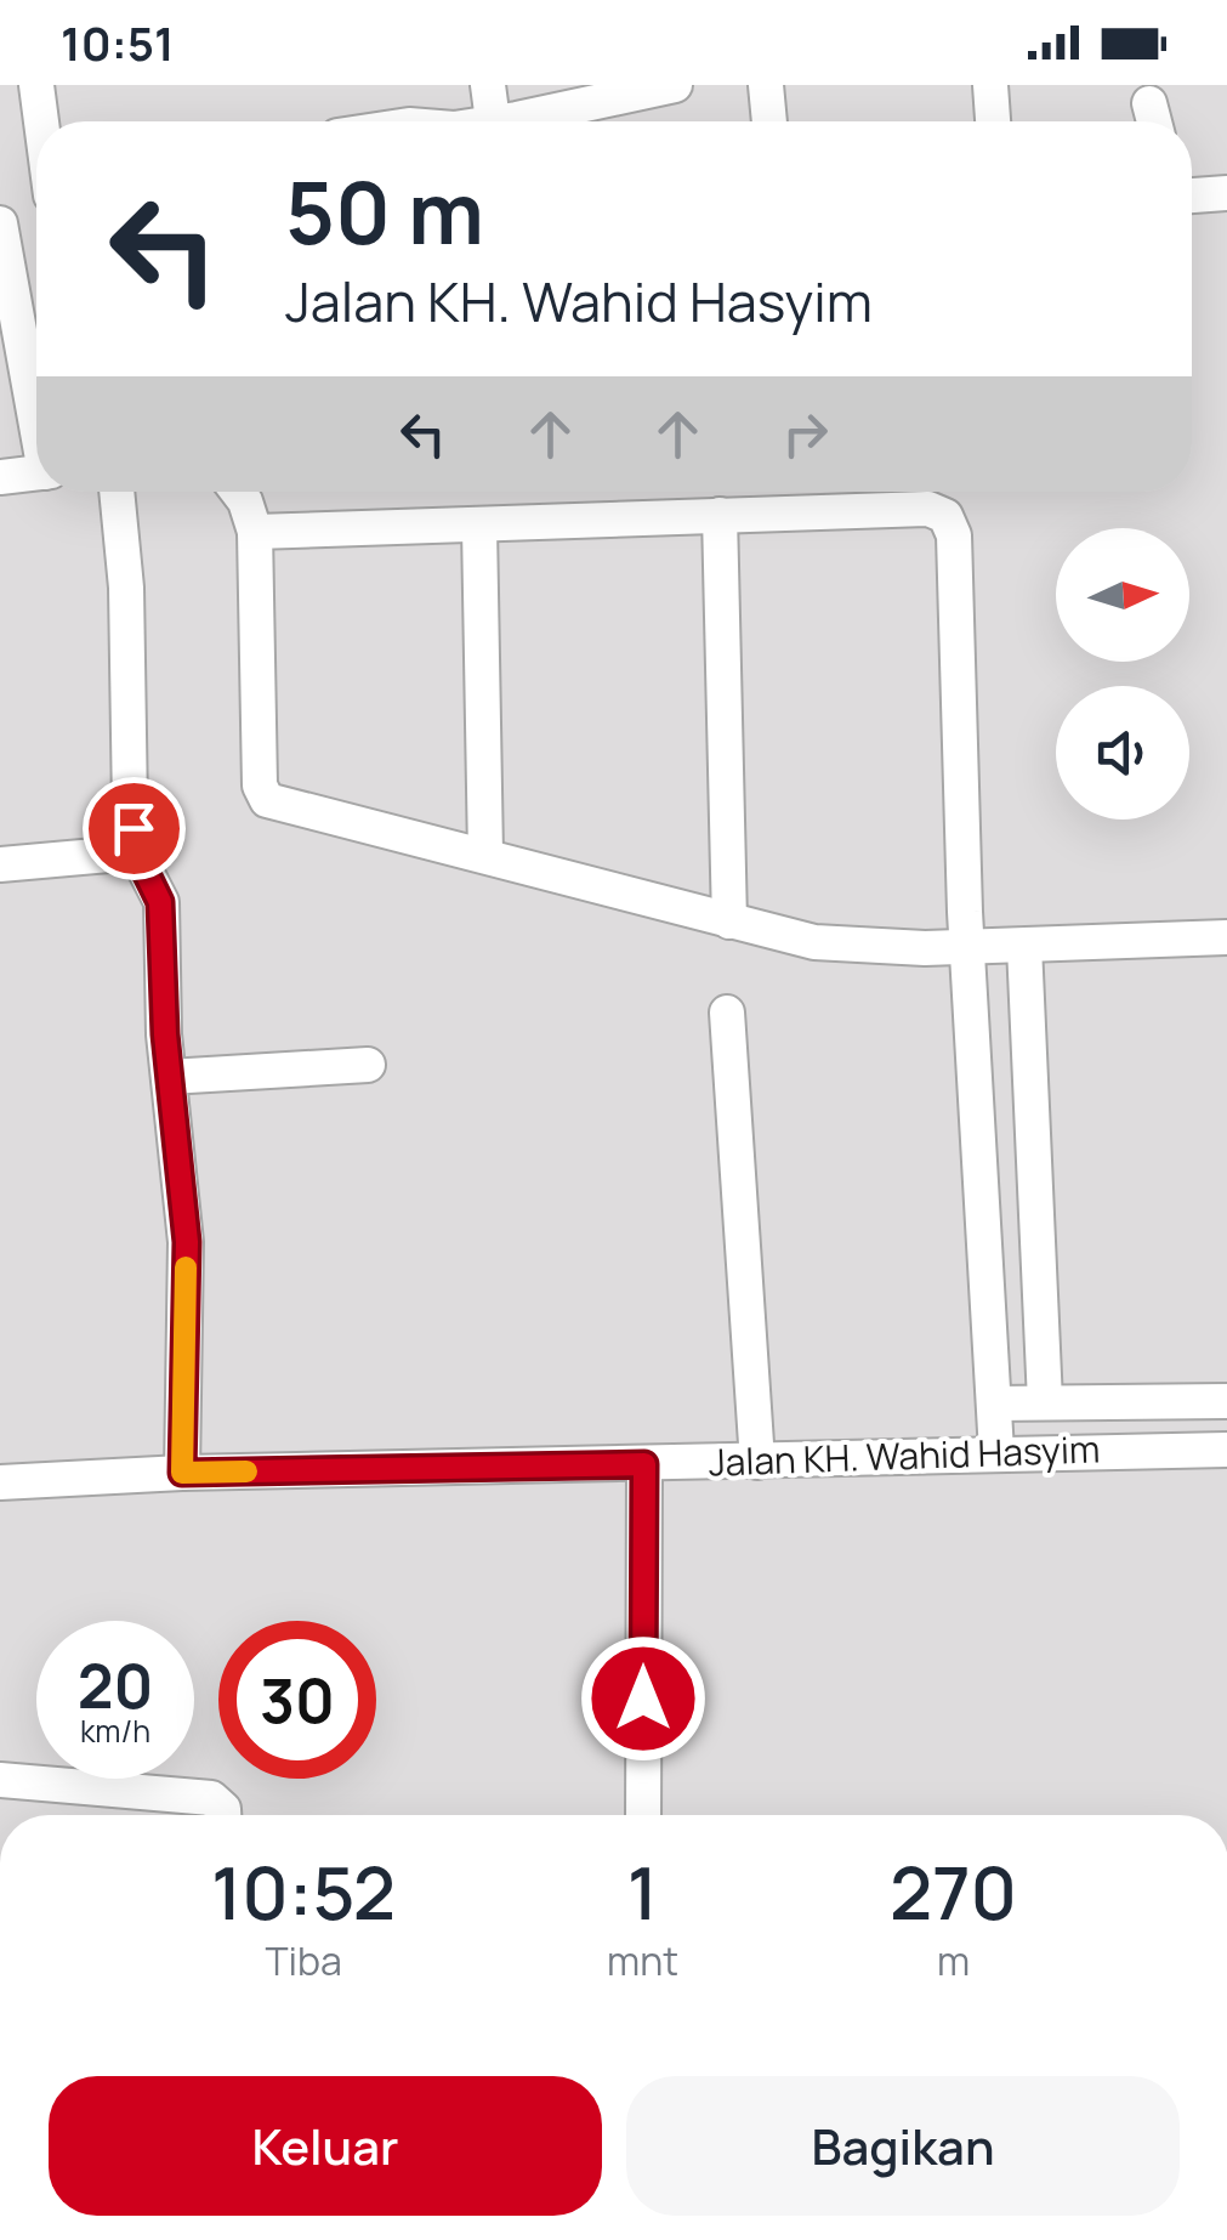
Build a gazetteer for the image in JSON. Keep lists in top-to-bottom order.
{
  "streets": {
    "street": ["Jalan KH. Wahid Hasyim"]
  },
  "north": "right",
  "page": {
    "status": "10:51",
    "turn": ["50 m", "Jalan KH. Wahid Hasyim"],
    "speed": "20 km/h",
    "limit": "30",
    "eta": [
      "10:52",
      "Tiba",
      "1",
      "mnt",
      "270",
      "m"
    ],
    "buttons": ["Keluar", "Bagikan"]
  }
}
